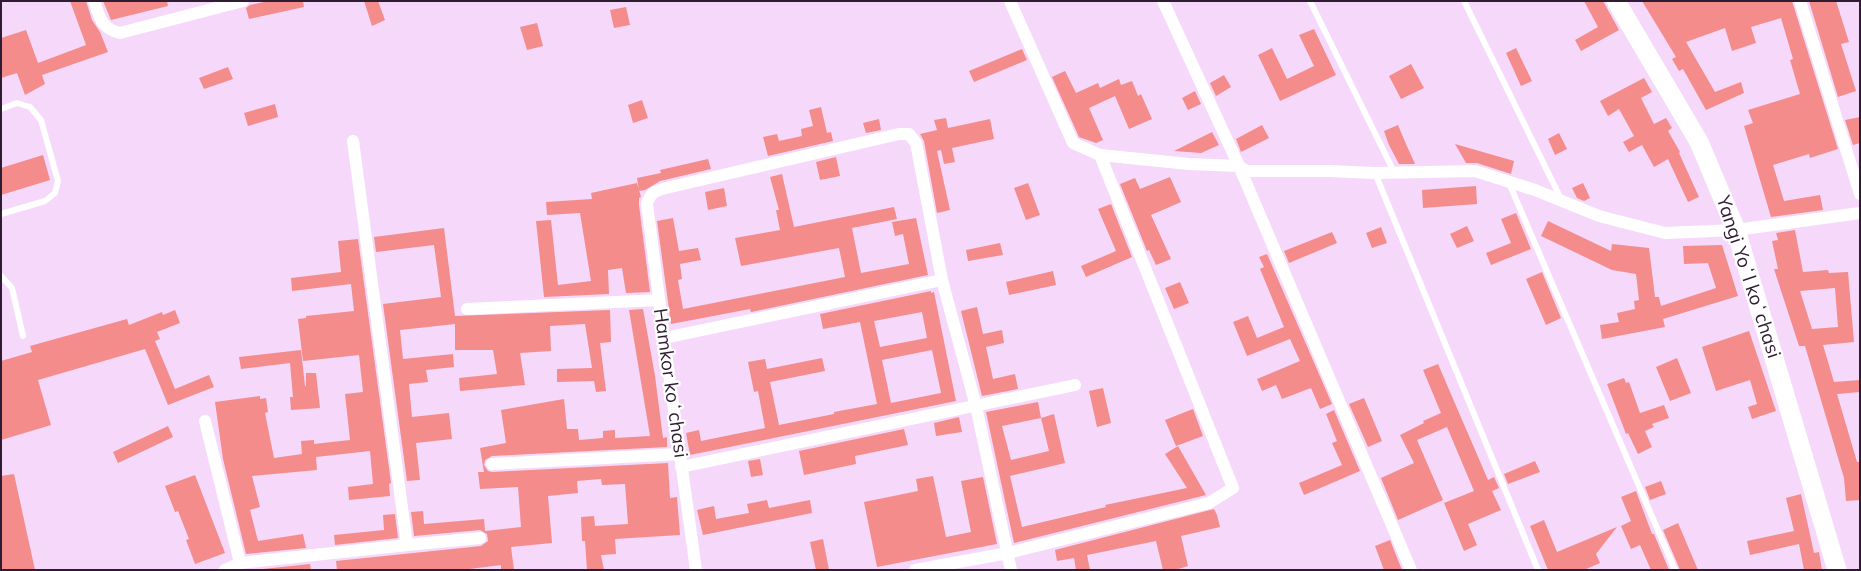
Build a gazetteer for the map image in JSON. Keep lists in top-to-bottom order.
{
  "streets": {
    "street": ["Yangi Yoʻl koʻchasi", "Hamkor koʻchasi"]
  }
}
